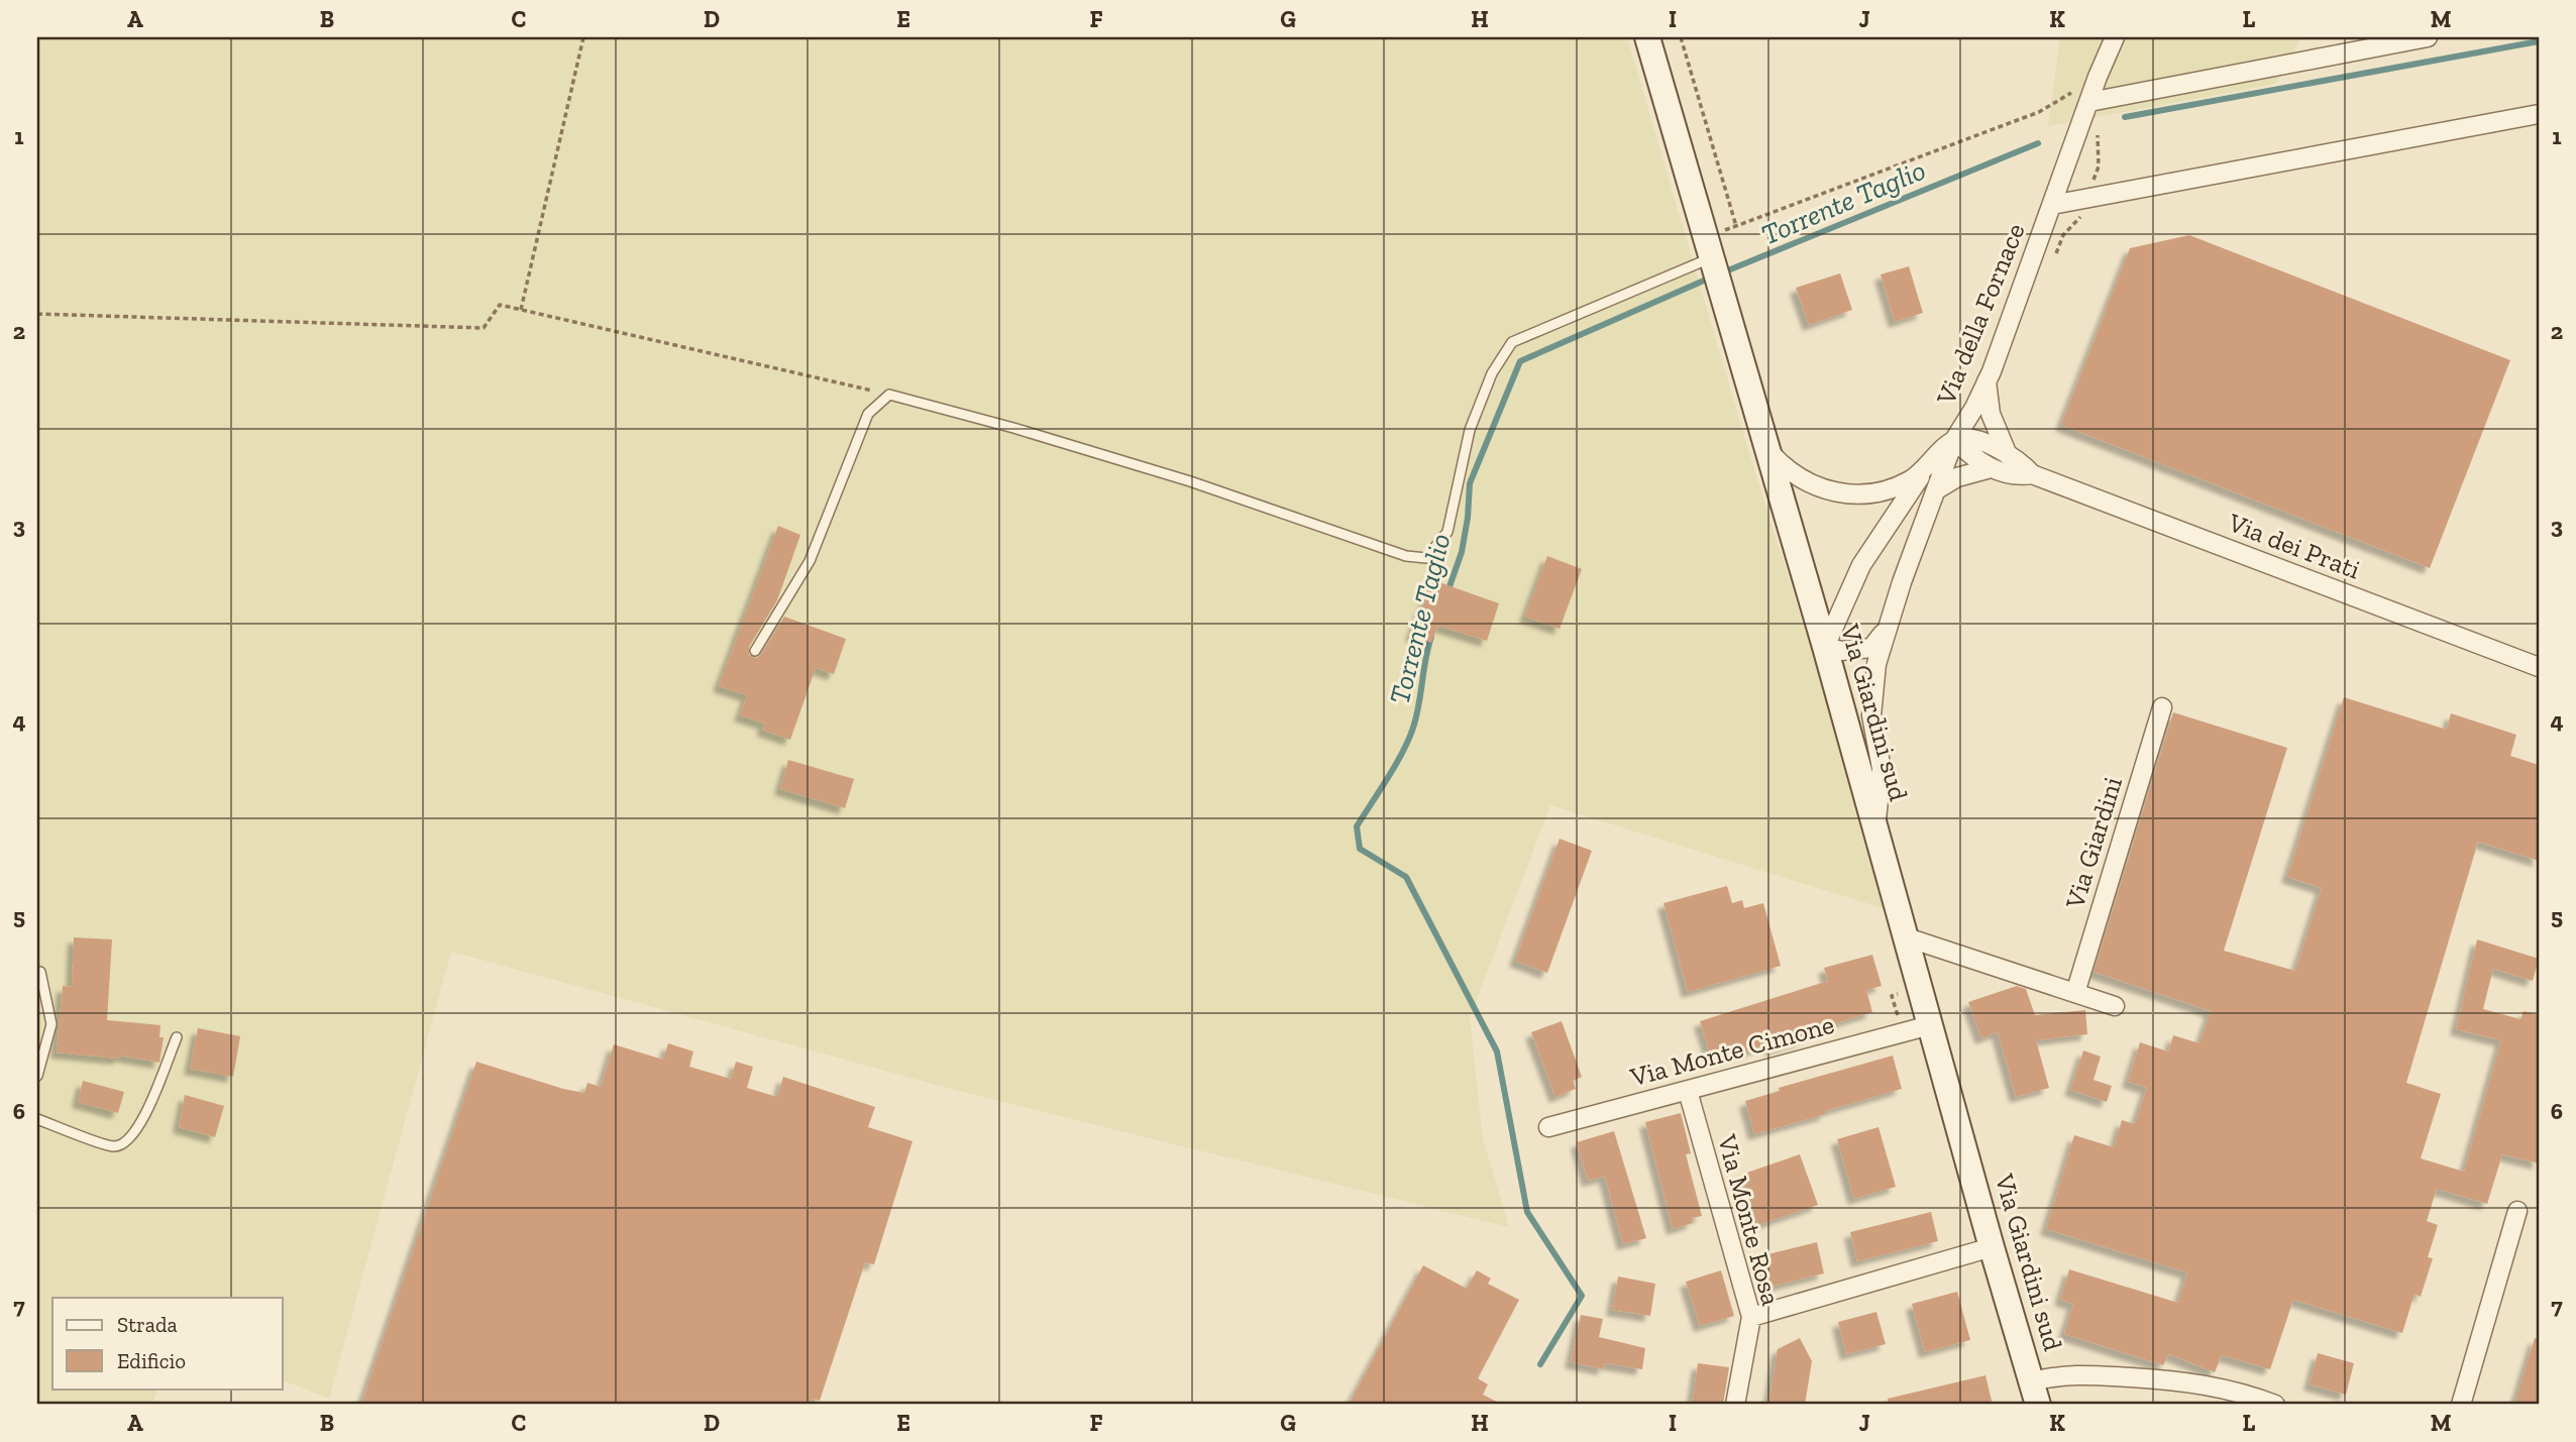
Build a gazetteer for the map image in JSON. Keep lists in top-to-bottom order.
{
  "streets": {
    "main road": ["Via Giardini sud"],
    "street": [
      "Via della Fornace",
      "Via dei Prati",
      "Via Giardini",
      "Via Monte Cimone",
      "Via Monte Rosa"
    ]
  },
  "crossings": [
    ["Via Giardini sud", "Via Monte Cimone"],
    ["Via Monte Cimone", "Via Monte Rosa"]
  ],
  "water": ["Torrente Taglio"],
  "legend": ["Strada", "Edificio"],
  "grid": {
    "columns": [
      "A",
      "B",
      "C",
      "D",
      "E",
      "F",
      "G",
      "H",
      "I",
      "J",
      "K",
      "L",
      "M"
    ],
    "rows": [
      "1",
      "2",
      "3",
      "4",
      "5",
      "6",
      "7"
    ]
  }
}
